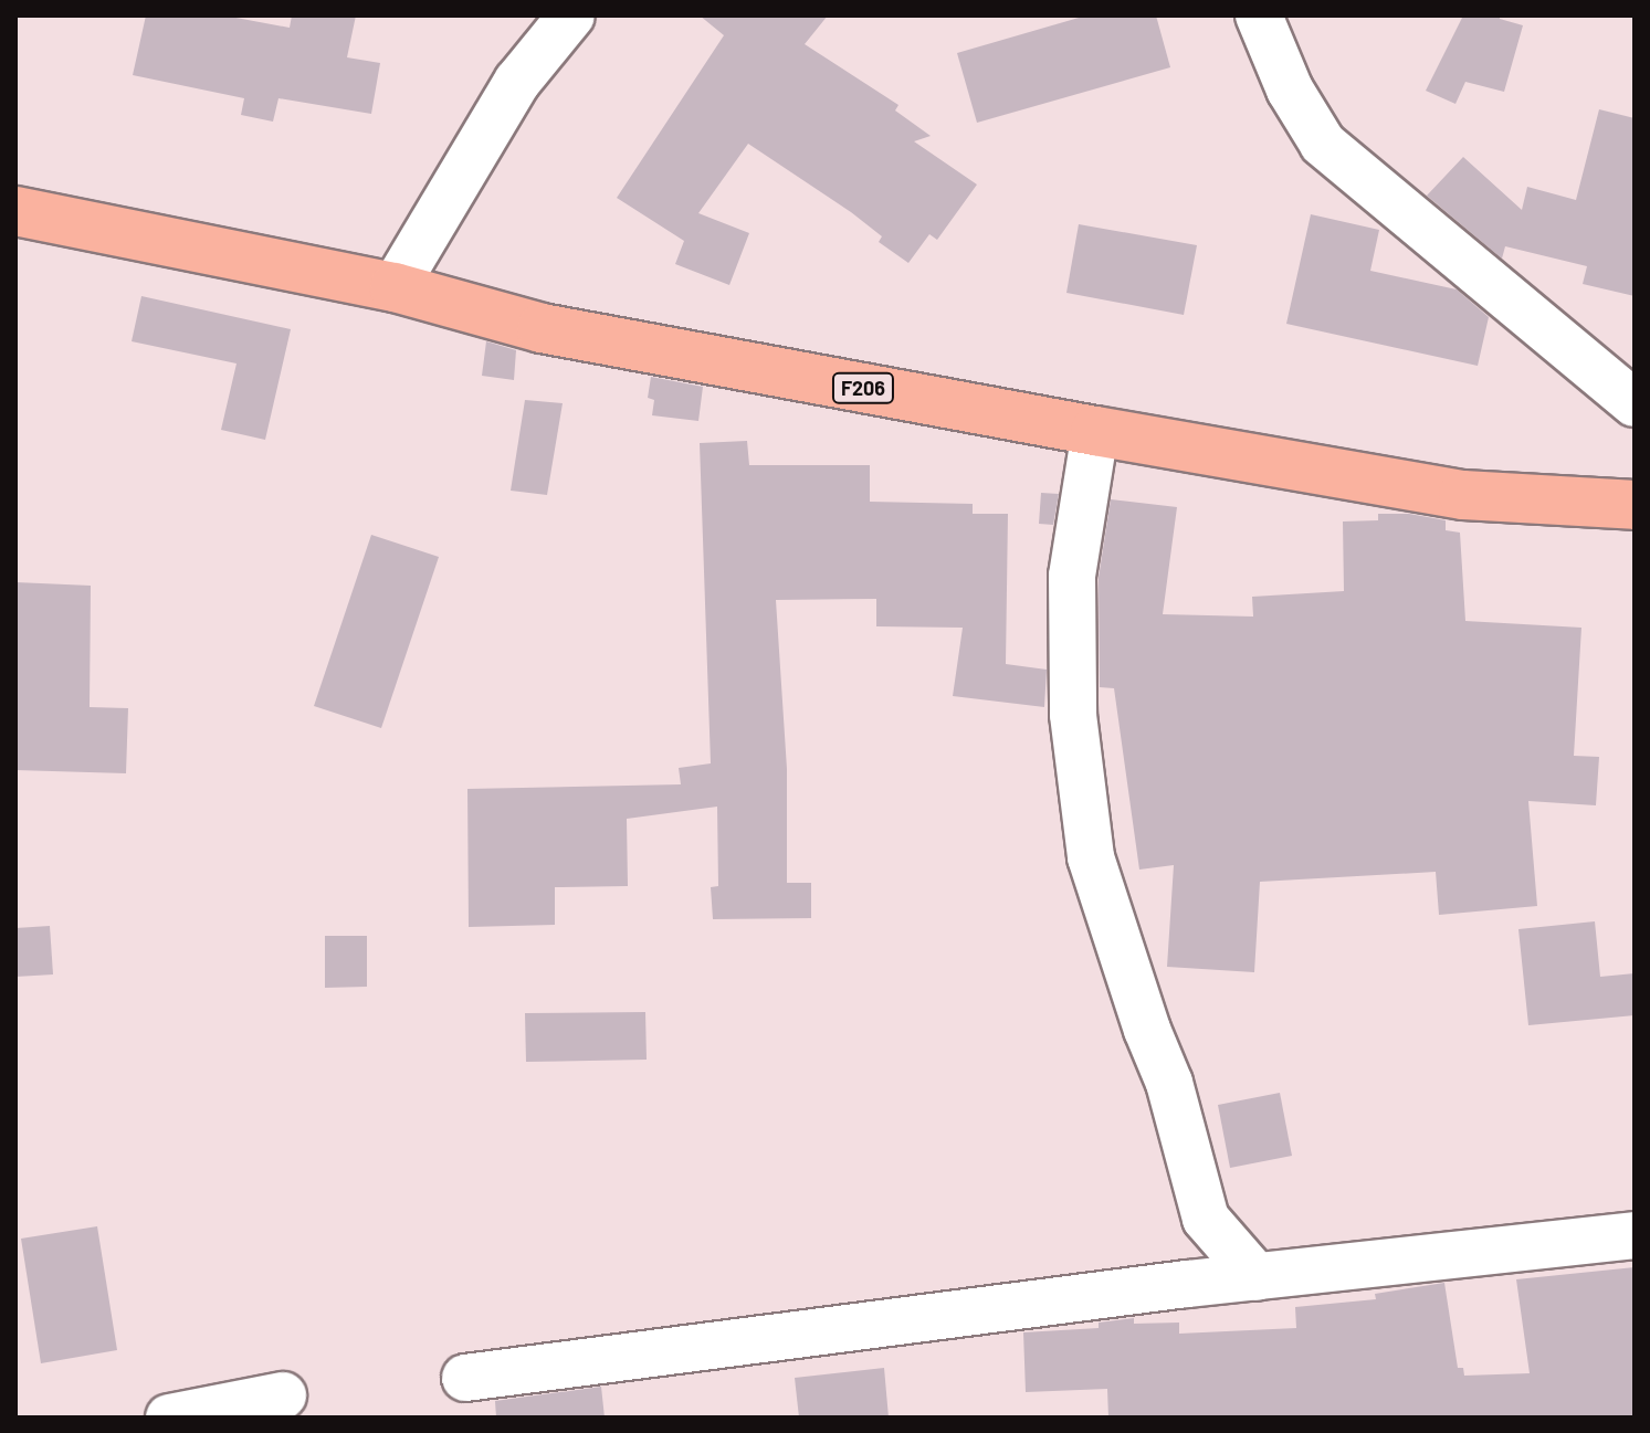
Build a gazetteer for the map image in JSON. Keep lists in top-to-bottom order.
{
  "streets": {
    "main road": ["F206"]
  }
}
